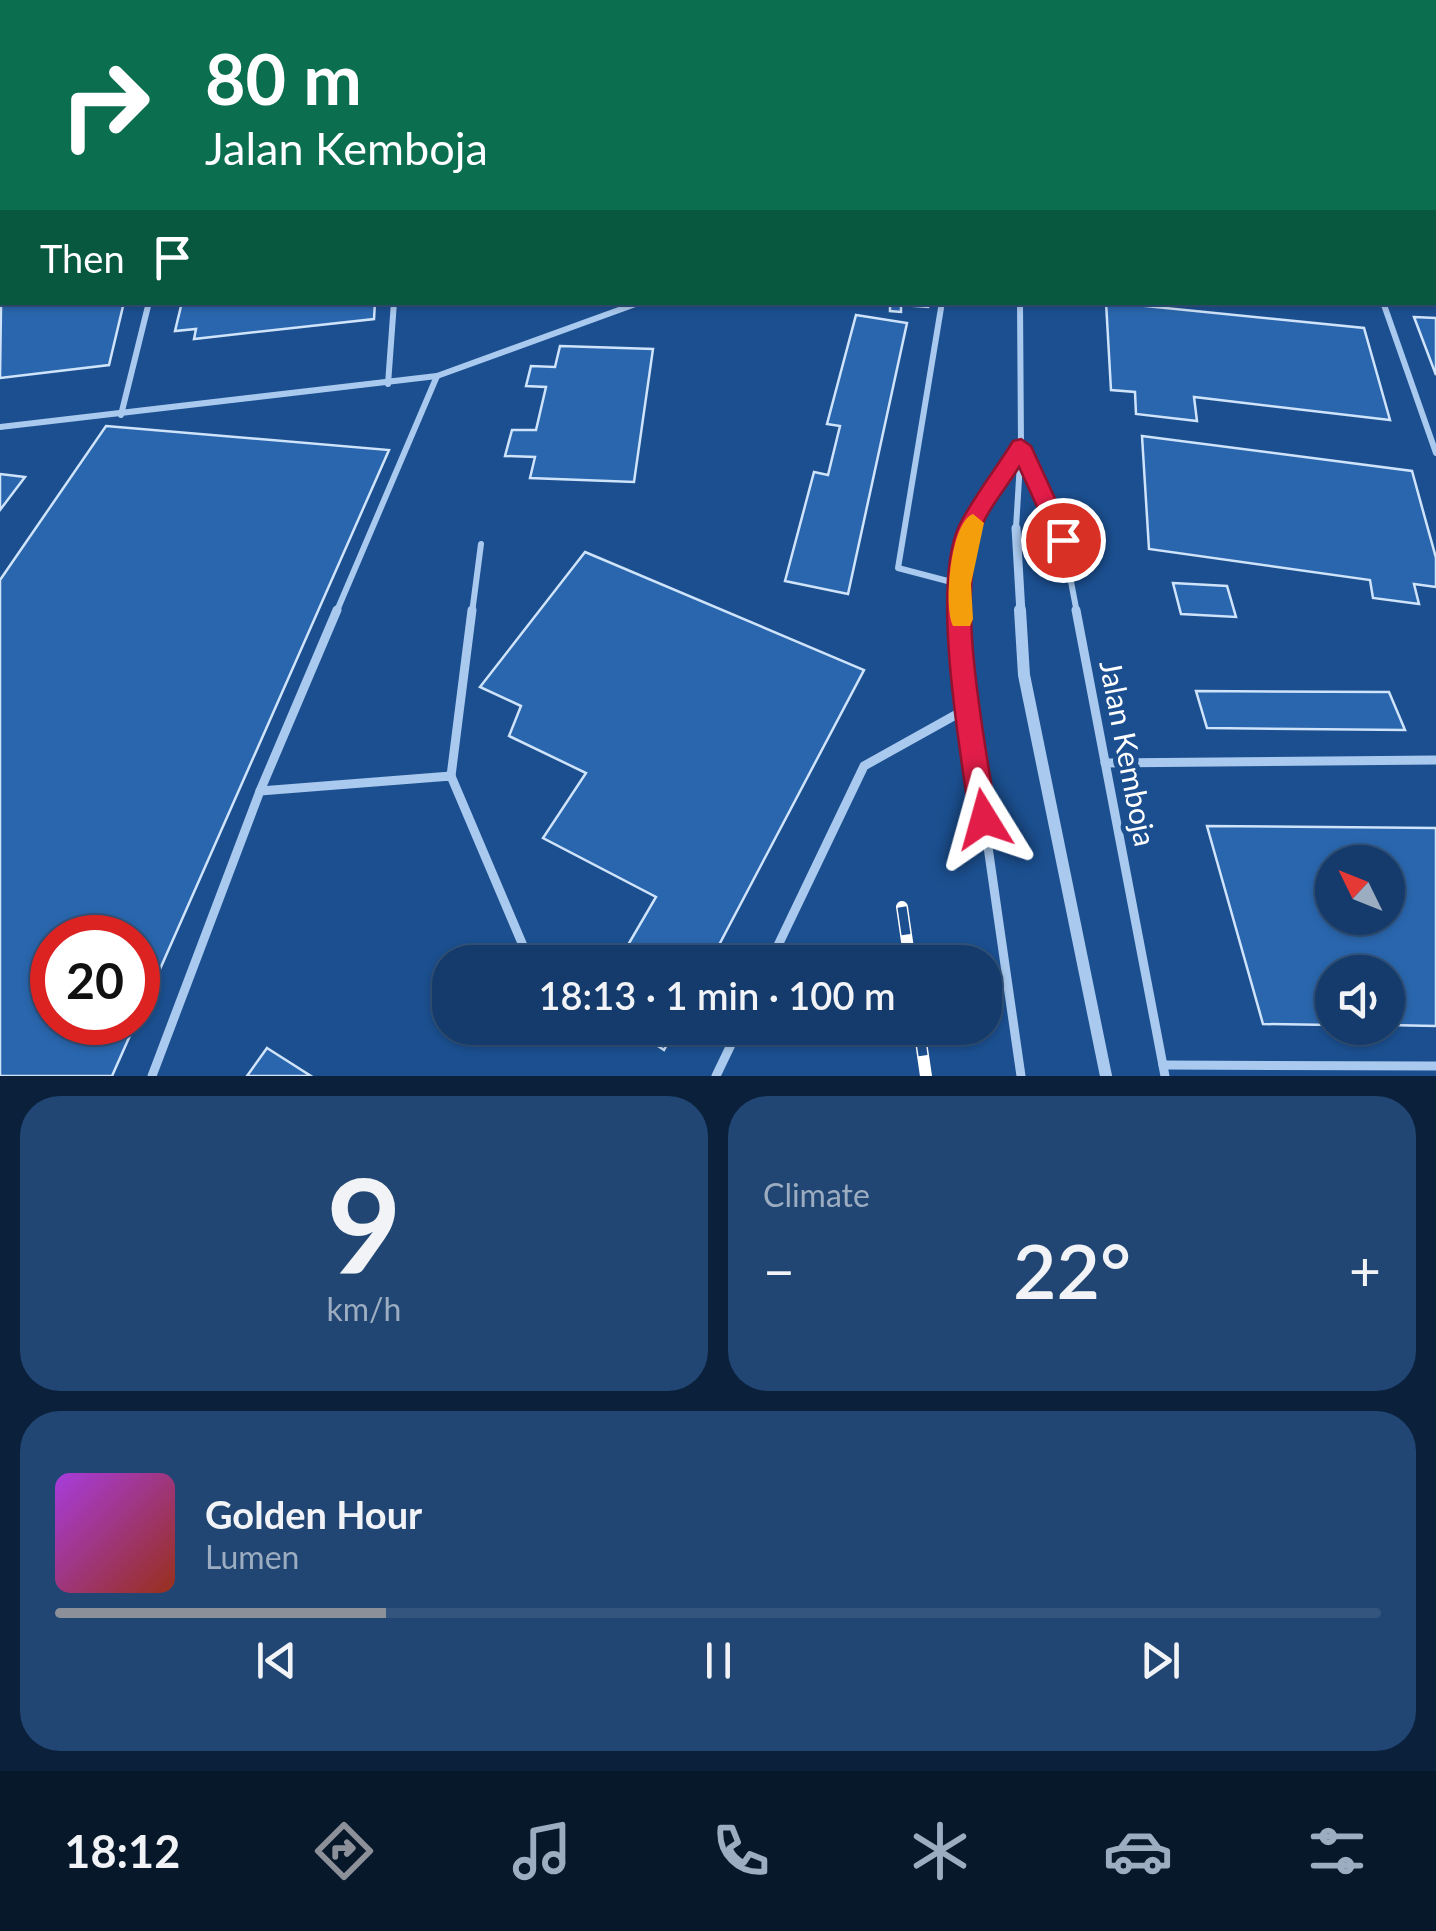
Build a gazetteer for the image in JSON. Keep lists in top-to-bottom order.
{
  "streets": {
    "lane": ["Jalan Kemboja"]
  },
  "north": "top left",
  "page": {
    "turn": ["80 m", "Jalan Kemboja"],
    "then": "Then",
    "limit": "20",
    "trip": "18:13 · 1 min · 100 m",
    "tile": [
      ["9", "km/h"],
      "Climate"
    ],
    "heat": ["−", "22°", "+"],
    "song": ["Golden Hour", "Lumen"],
    "tabs": "18:12"
  }
}
